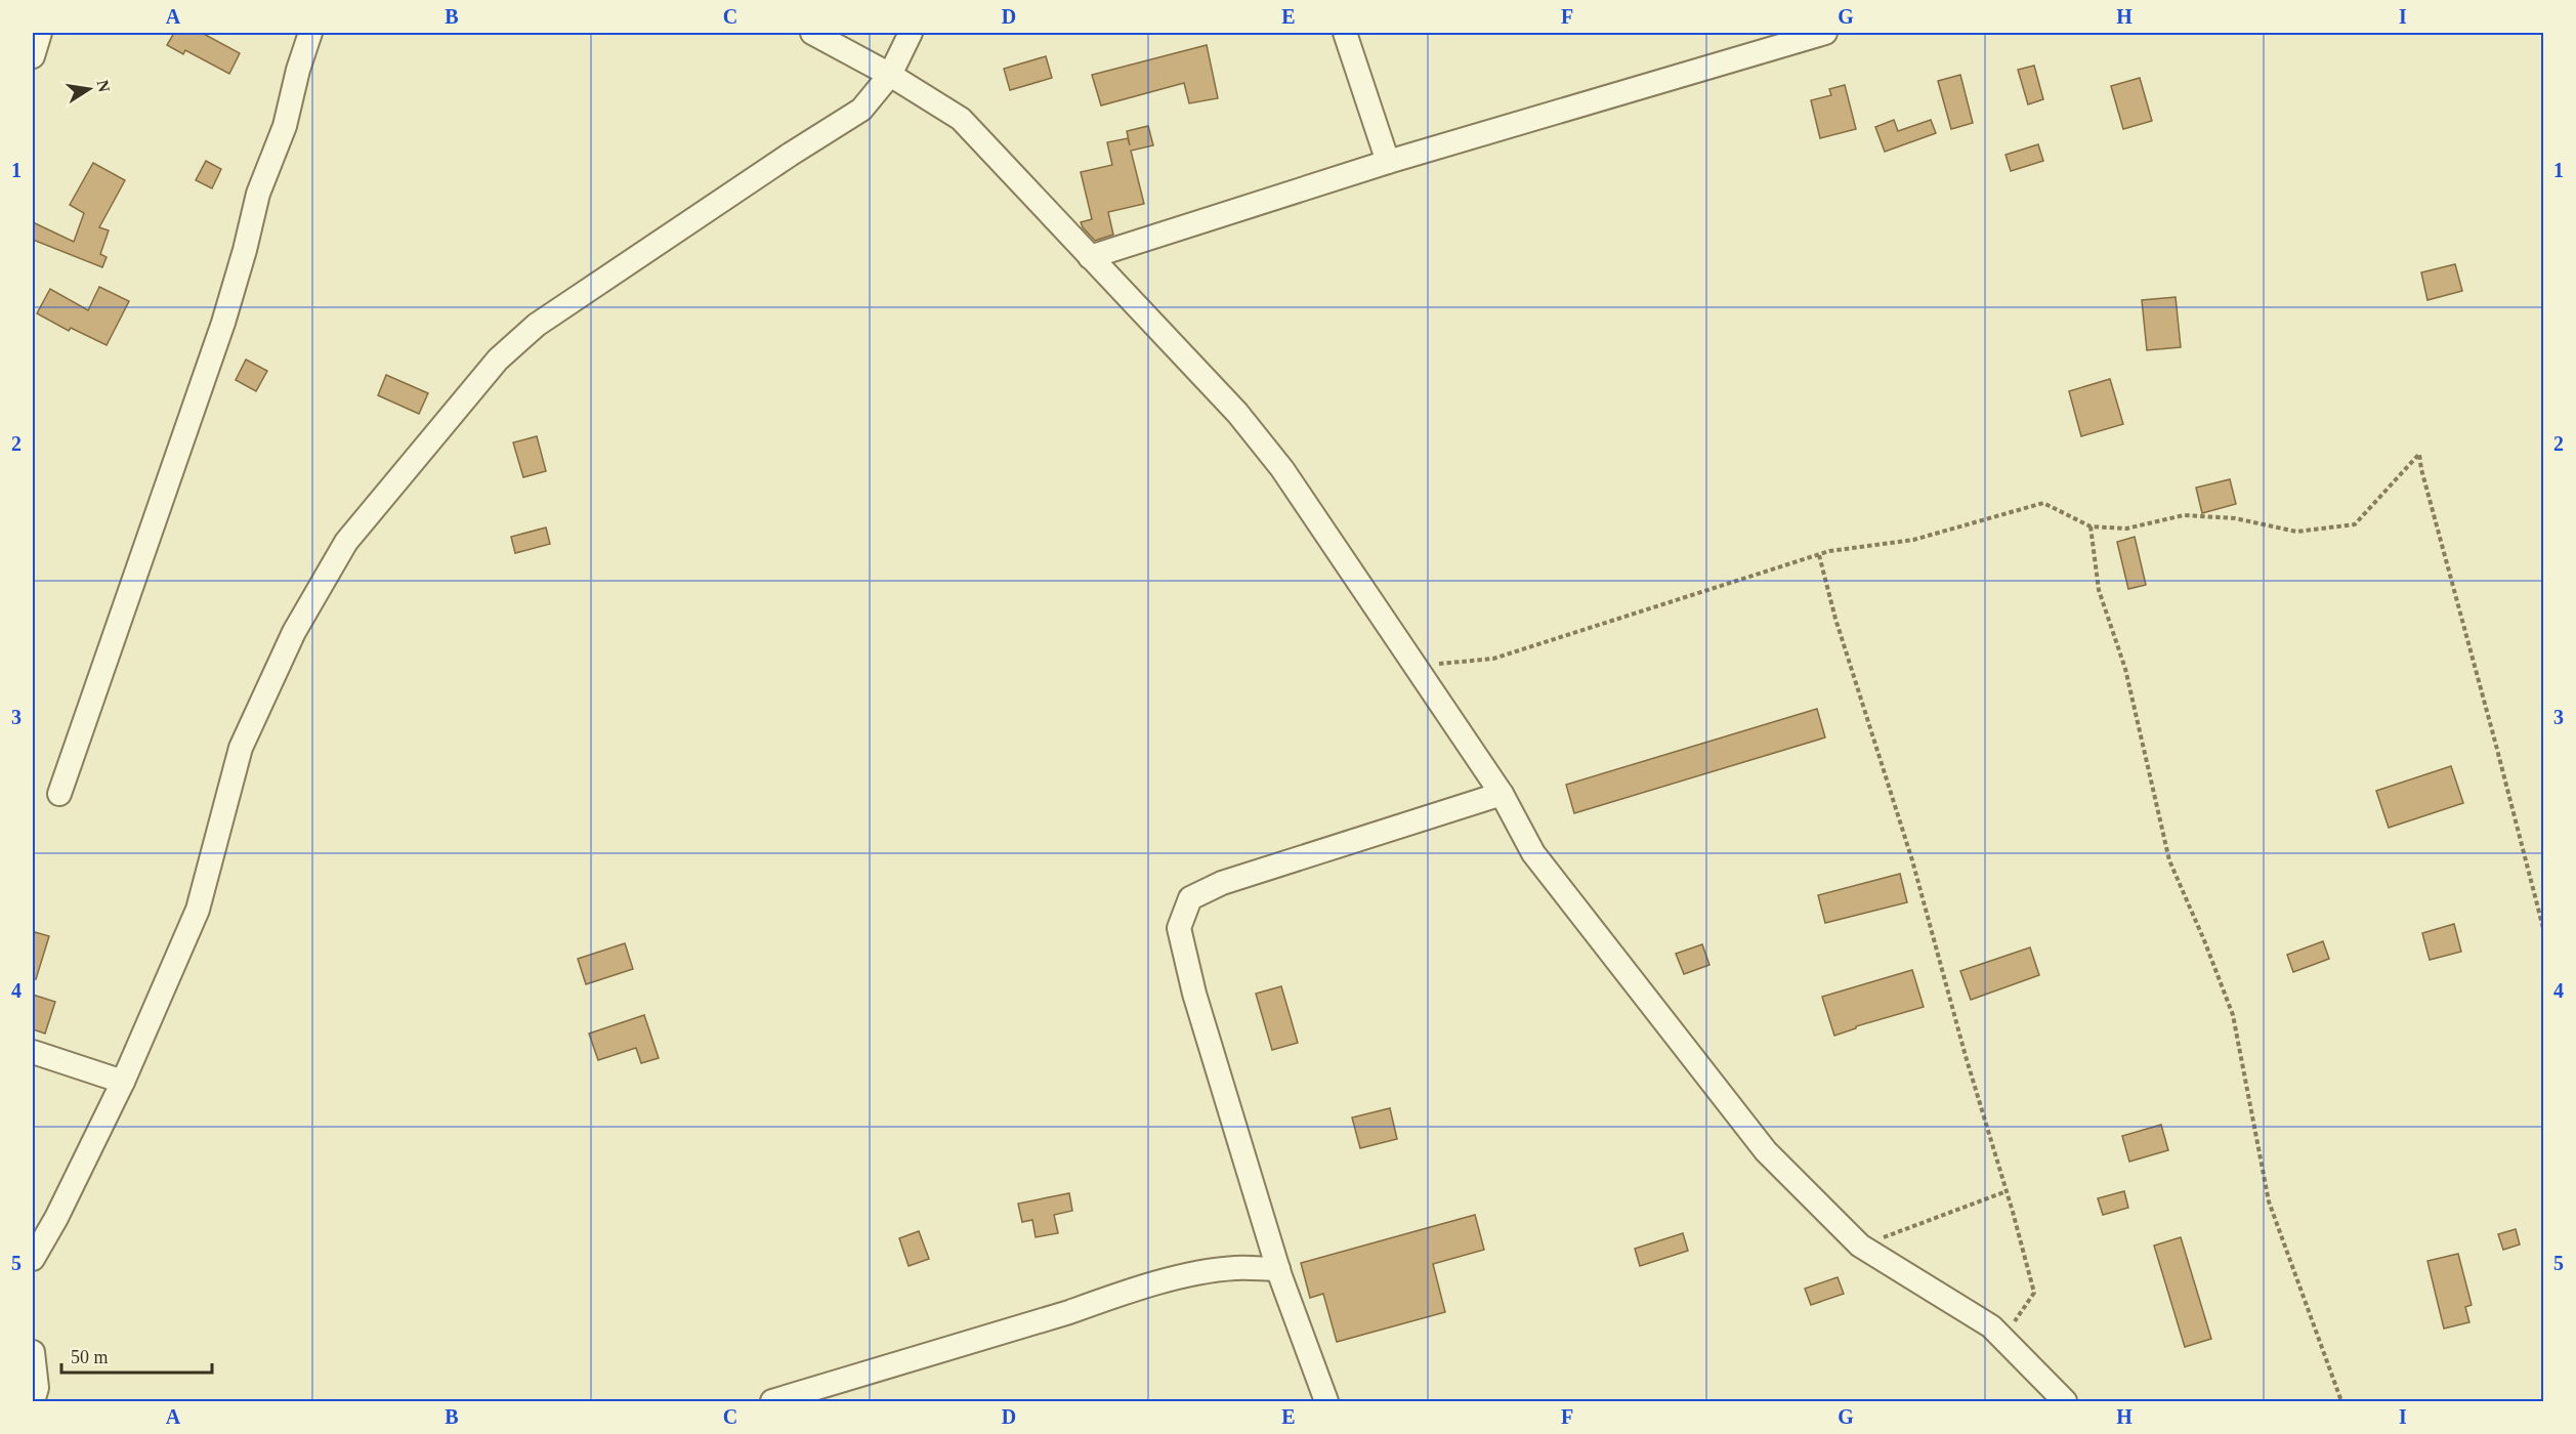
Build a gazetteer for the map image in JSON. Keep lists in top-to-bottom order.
{
  "scale_bar": "50 m",
  "north": "right",
  "grid": {
    "columns": [
      "A",
      "B",
      "C",
      "D",
      "E",
      "F",
      "G",
      "H",
      "I"
    ],
    "rows": [
      "1",
      "2",
      "3",
      "4",
      "5"
    ]
  }
}
